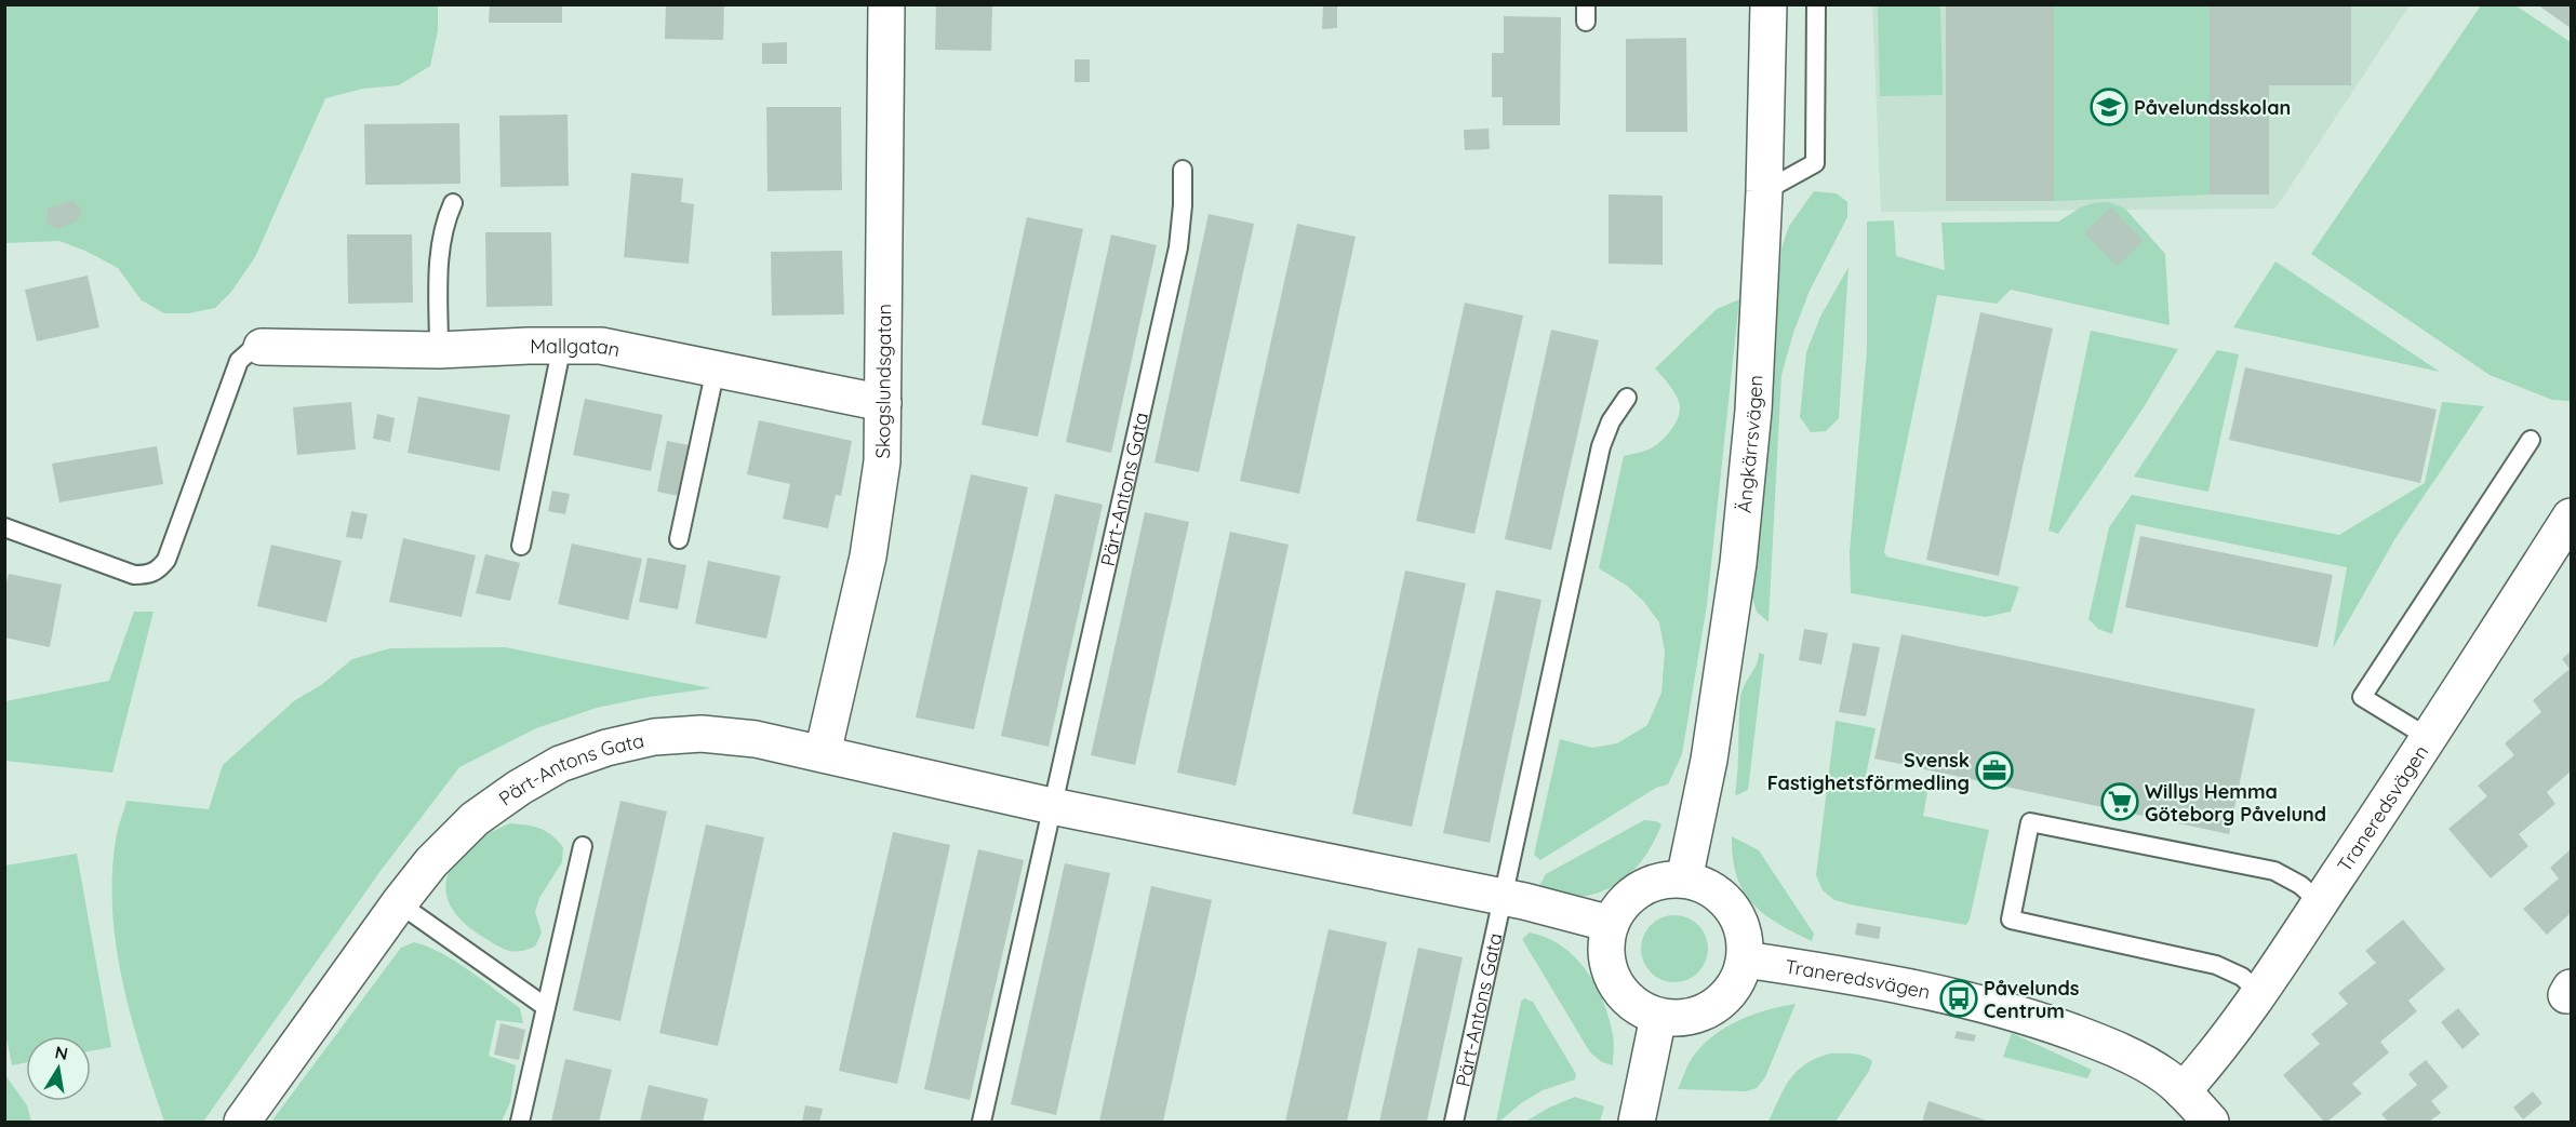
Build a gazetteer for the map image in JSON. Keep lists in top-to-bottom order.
{
  "streets": {
    "street": [
      "Mallgatan",
      "Skogslundsgatan",
      "Ängkärrsvägen",
      "Pärt-Antons Gata",
      "Traneredsvägen"
    ]
  },
  "crossings": [
    ["Mallgatan", "Skogslundsgatan"],
    ["Skogslundsgatan", "Pärt-Antons Gata"],
    ["Ängkärrsvägen", "Pärt-Antons Gata"],
    ["Ängkärrsvägen", "Traneredsvägen"],
    ["Pärt-Antons Gata", "Traneredsvägen"]
  ],
  "places": {
    "school or university": ["Påvelundsskolan"],
    "office": ["Svensk Fastighetsförmedling"],
    "supermarket": ["Willys Hemma Göteborg Påvelund"],
    "bus stop": ["Påvelunds Centrum"]
  },
  "north": "top"
}
